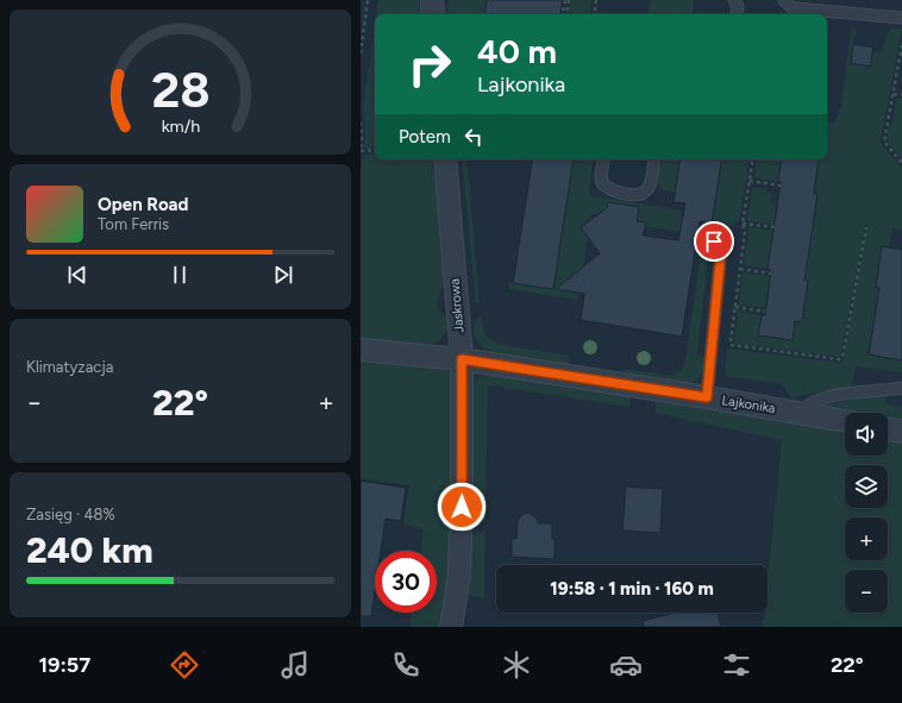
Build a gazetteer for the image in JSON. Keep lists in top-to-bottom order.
{
  "streets": {
    "street": ["Jaskrowa", "Lajkonika"]
  },
  "crossings": [
    ["Jaskrowa", "Lajkonika"]
  ],
  "page": {
    "turn": ["40 m", "Lajkonika"],
    "then": "Potem",
    "song": ["Open Road", "Tom Ferris"],
    "tile": [
      "Klimatyzacja",
      ["Zasięg · 48%", "240 km"]
    ],
    "heat": ["−", "22°", "+"],
    "map_buttons": ["+", "−"],
    "limit": "30",
    "trip": "19:58 · 1 min · 160 m",
    "tabs": ["19:57", "22°"],
    "gauge": ["28", "km/h"]
  }
}
